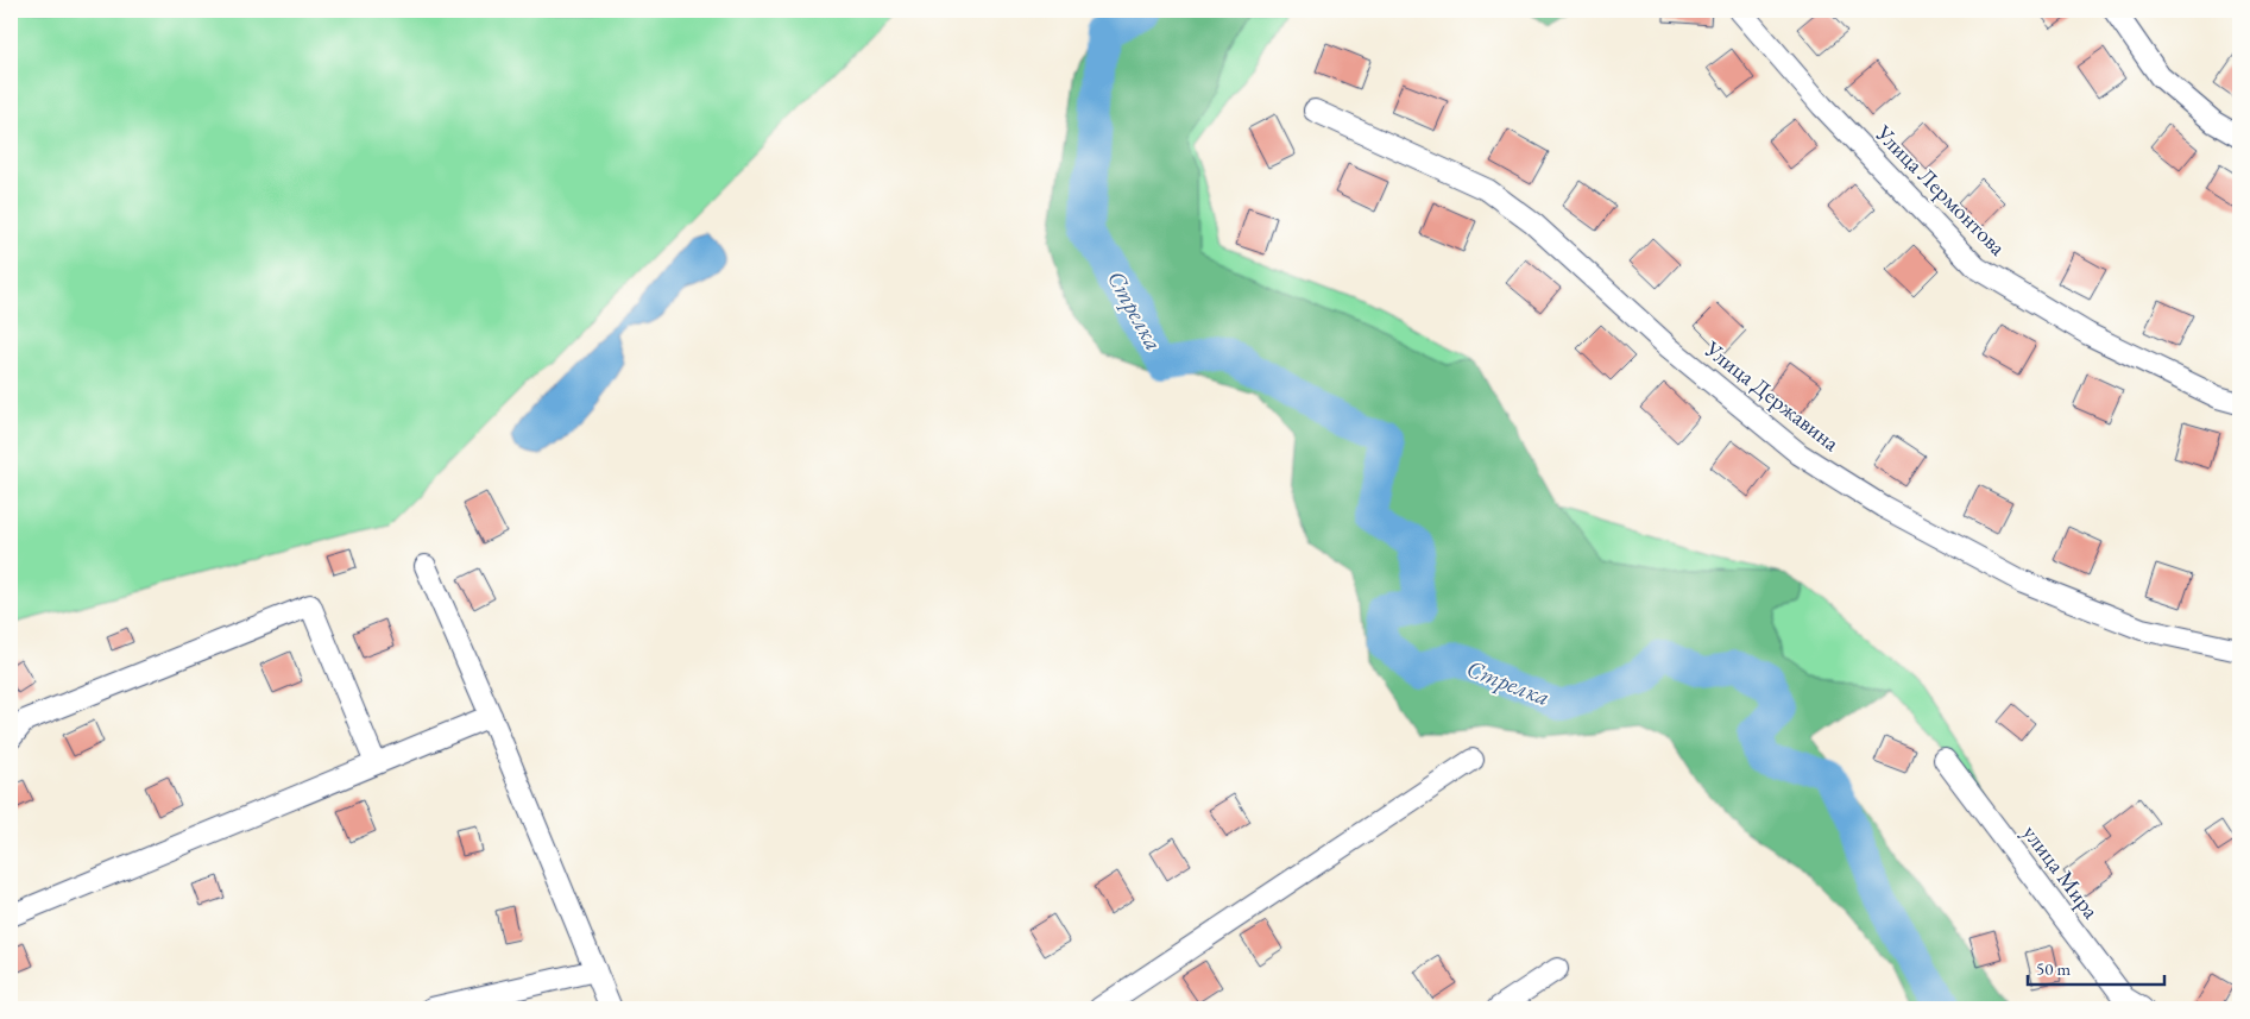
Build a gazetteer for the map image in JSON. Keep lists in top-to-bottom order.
{
  "streets": {
    "street": ["Улица Лермонтова", "Улица Державина", "улица Мира"]
  },
  "water": ["Стрелка"],
  "scale_bar": "50 m"
}
